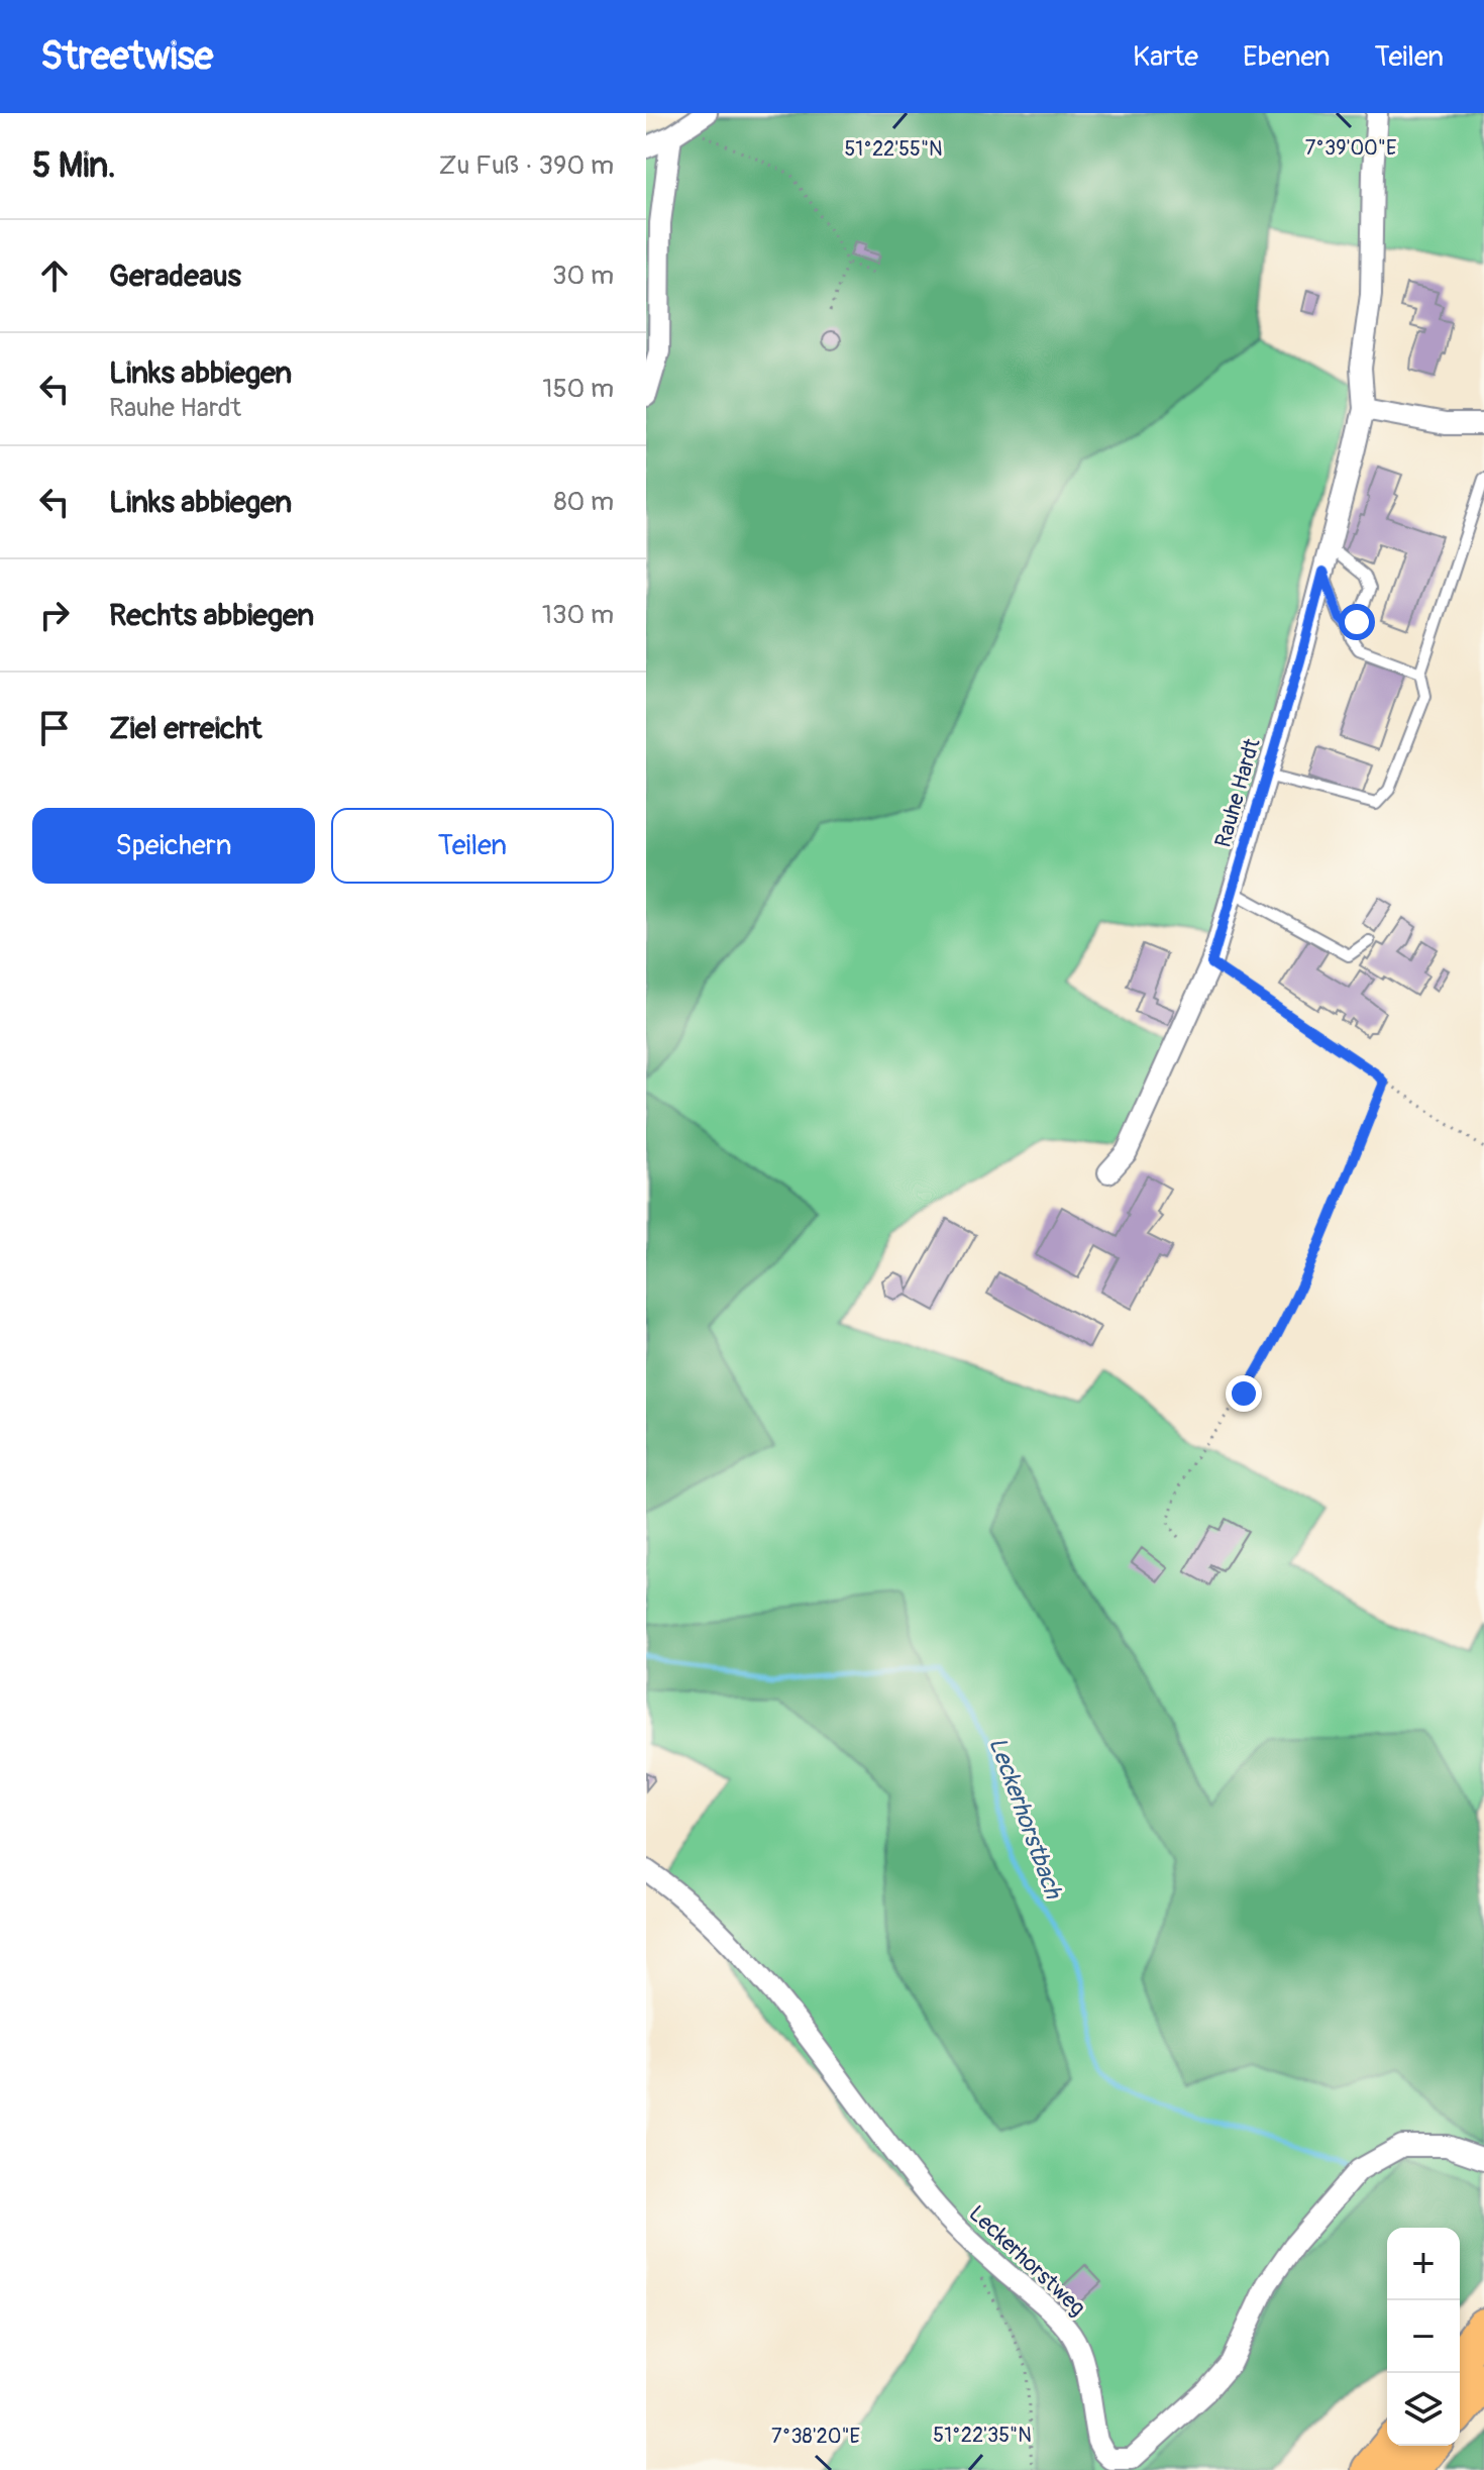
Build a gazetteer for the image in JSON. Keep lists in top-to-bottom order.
{
  "streets": {
    "street": ["Rauhe Hardt", "Leckerhorstweg"]
  },
  "water": ["Leckerhorstbach"],
  "page": {
    "header": "Streetwise",
    "nav": ["Karte", "Ebenen", "Teilen"],
    "heading": ["5 Min.", "Zu Fuß · 390 m"],
    "list": [
      ["Geradeaus", "30 m"],
      ["Links abbiegen", "Rauhe Hardt", "150 m"],
      ["Links abbiegen", "80 m"],
      ["Rechts abbiegen", "130 m"],
      "Ziel erreicht"
    ],
    "buttons": ["Speichern", "Teilen"],
    "map_buttons": ["+", "−"]
  },
  "coordinates": [
    "7°39'00\"E",
    "51°22'55\"N",
    "51°22'35\"N",
    "7°38'20\"E"
  ]
}
